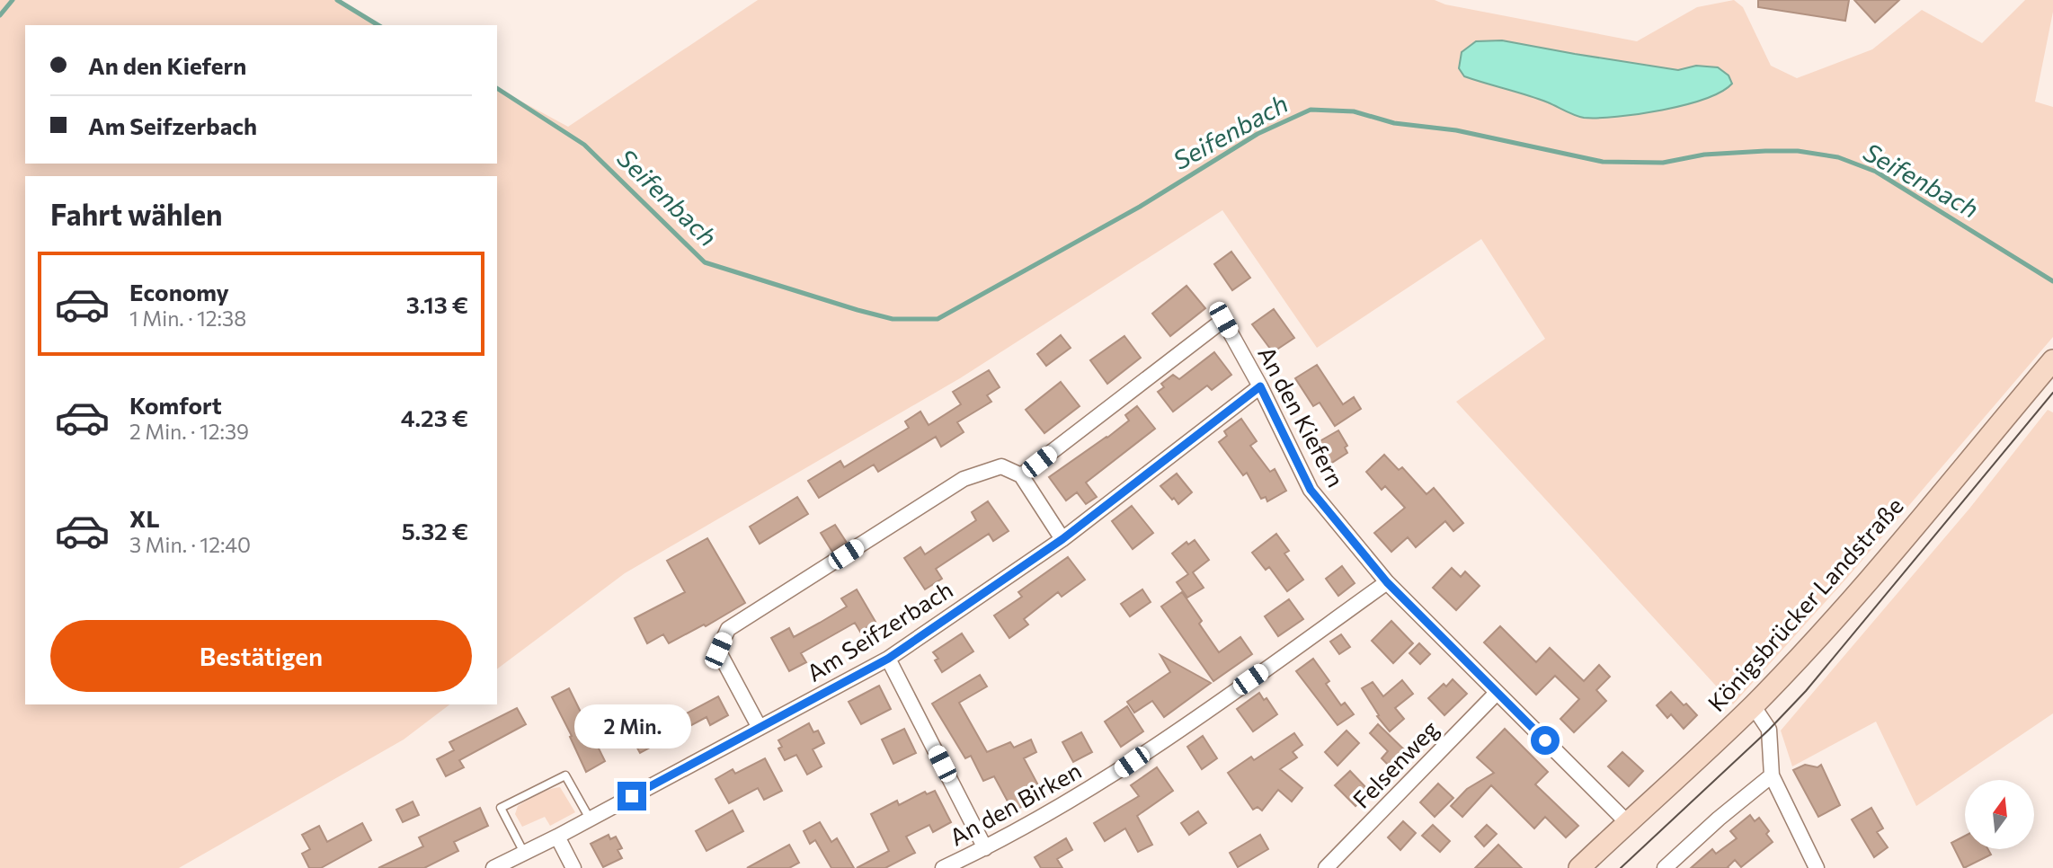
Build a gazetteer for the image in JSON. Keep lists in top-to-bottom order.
{
  "streets": {
    "main road": ["Königsbrücker Landstraße"],
    "street": [
      "An den Kiefern",
      "Am Seifzerbach",
      "Felsenweg",
      "An den Birken"
    ]
  },
  "crossings": [
    ["An den Kiefern", "Königsbrücker Landstraße"],
    ["An den Kiefern", "Am Seifzerbach"],
    ["An den Kiefern", "Felsenweg"],
    ["An den Kiefern", "An den Birken"]
  ],
  "water": ["Seifenbach"],
  "north": "top",
  "page": {
    "banner": ["An den Kiefern", "Am Seifzerbach"],
    "heading": "Fahrt wählen",
    "list": [
      {
        "name": "Economy",
        "note": "1 Min. · 12:38",
        "value": "3.13 €"
      },
      {
        "name": "Komfort",
        "note": "2 Min. · 12:39",
        "value": "4.23 €"
      },
      {
        "name": "XL",
        "note": "3 Min. · 12:40",
        "value": "5.32 €"
      }
    ],
    "buttons": "Bestätigen",
    "bubble": "2 Min."
  }
}
